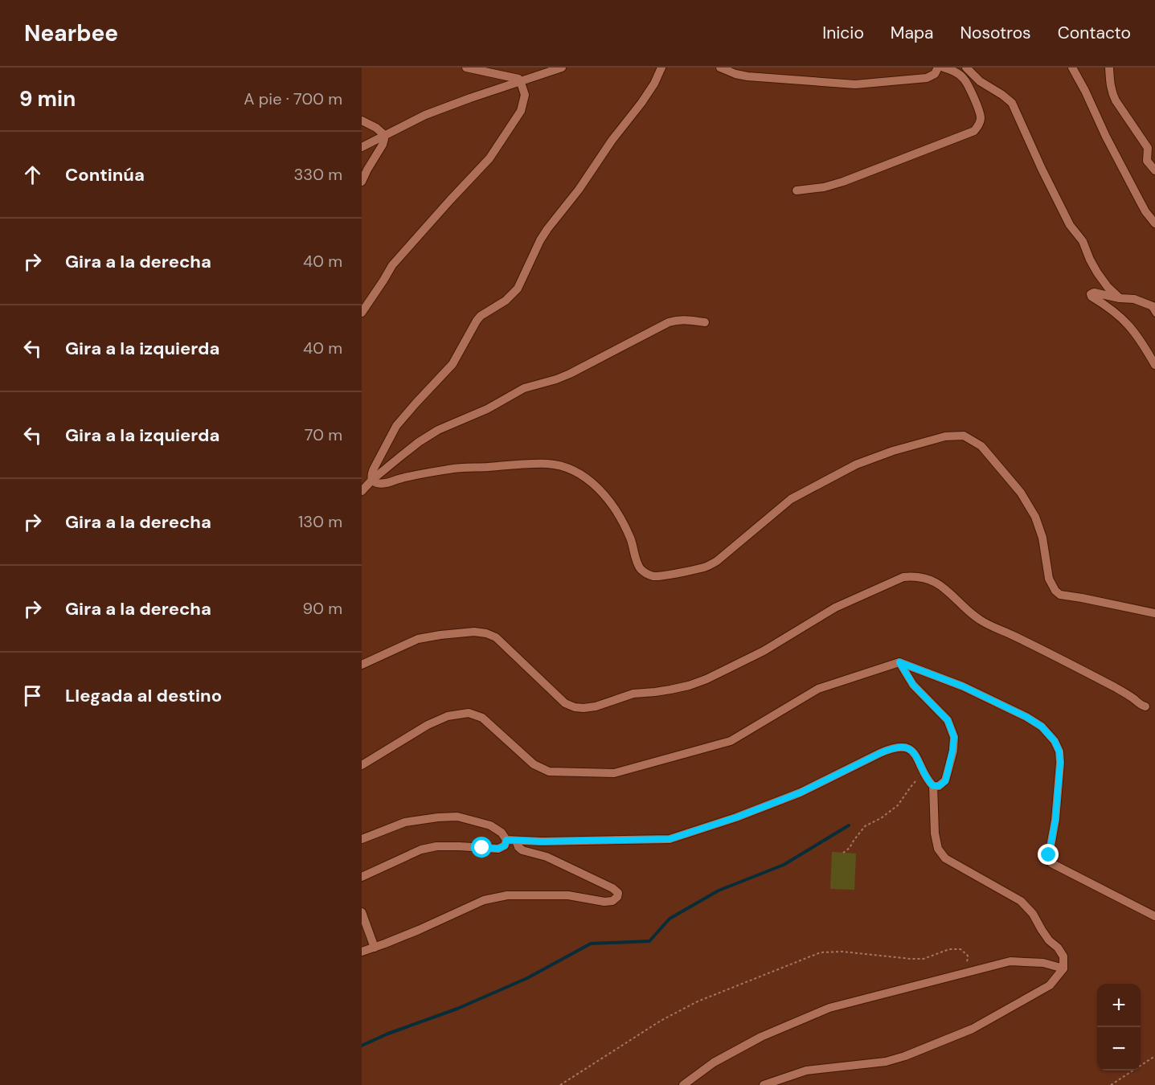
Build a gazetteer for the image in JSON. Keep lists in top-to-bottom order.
{
  "page": {
    "header": "Nearbee",
    "nav": [
      "Inicio",
      "Mapa",
      "Nosotros",
      "Contacto"
    ],
    "heading": ["9 min", "A pie · 700 m"],
    "list": [
      ["Continúa", "330 m"],
      ["Gira a la derecha", "40 m"],
      ["Gira a la izquierda", "40 m"],
      ["Gira a la izquierda", "70 m"],
      ["Gira a la derecha", "130 m"],
      ["Gira a la derecha", "90 m"],
      "Llegada al destino"
    ],
    "map_buttons": ["+", "−"]
  }
}
